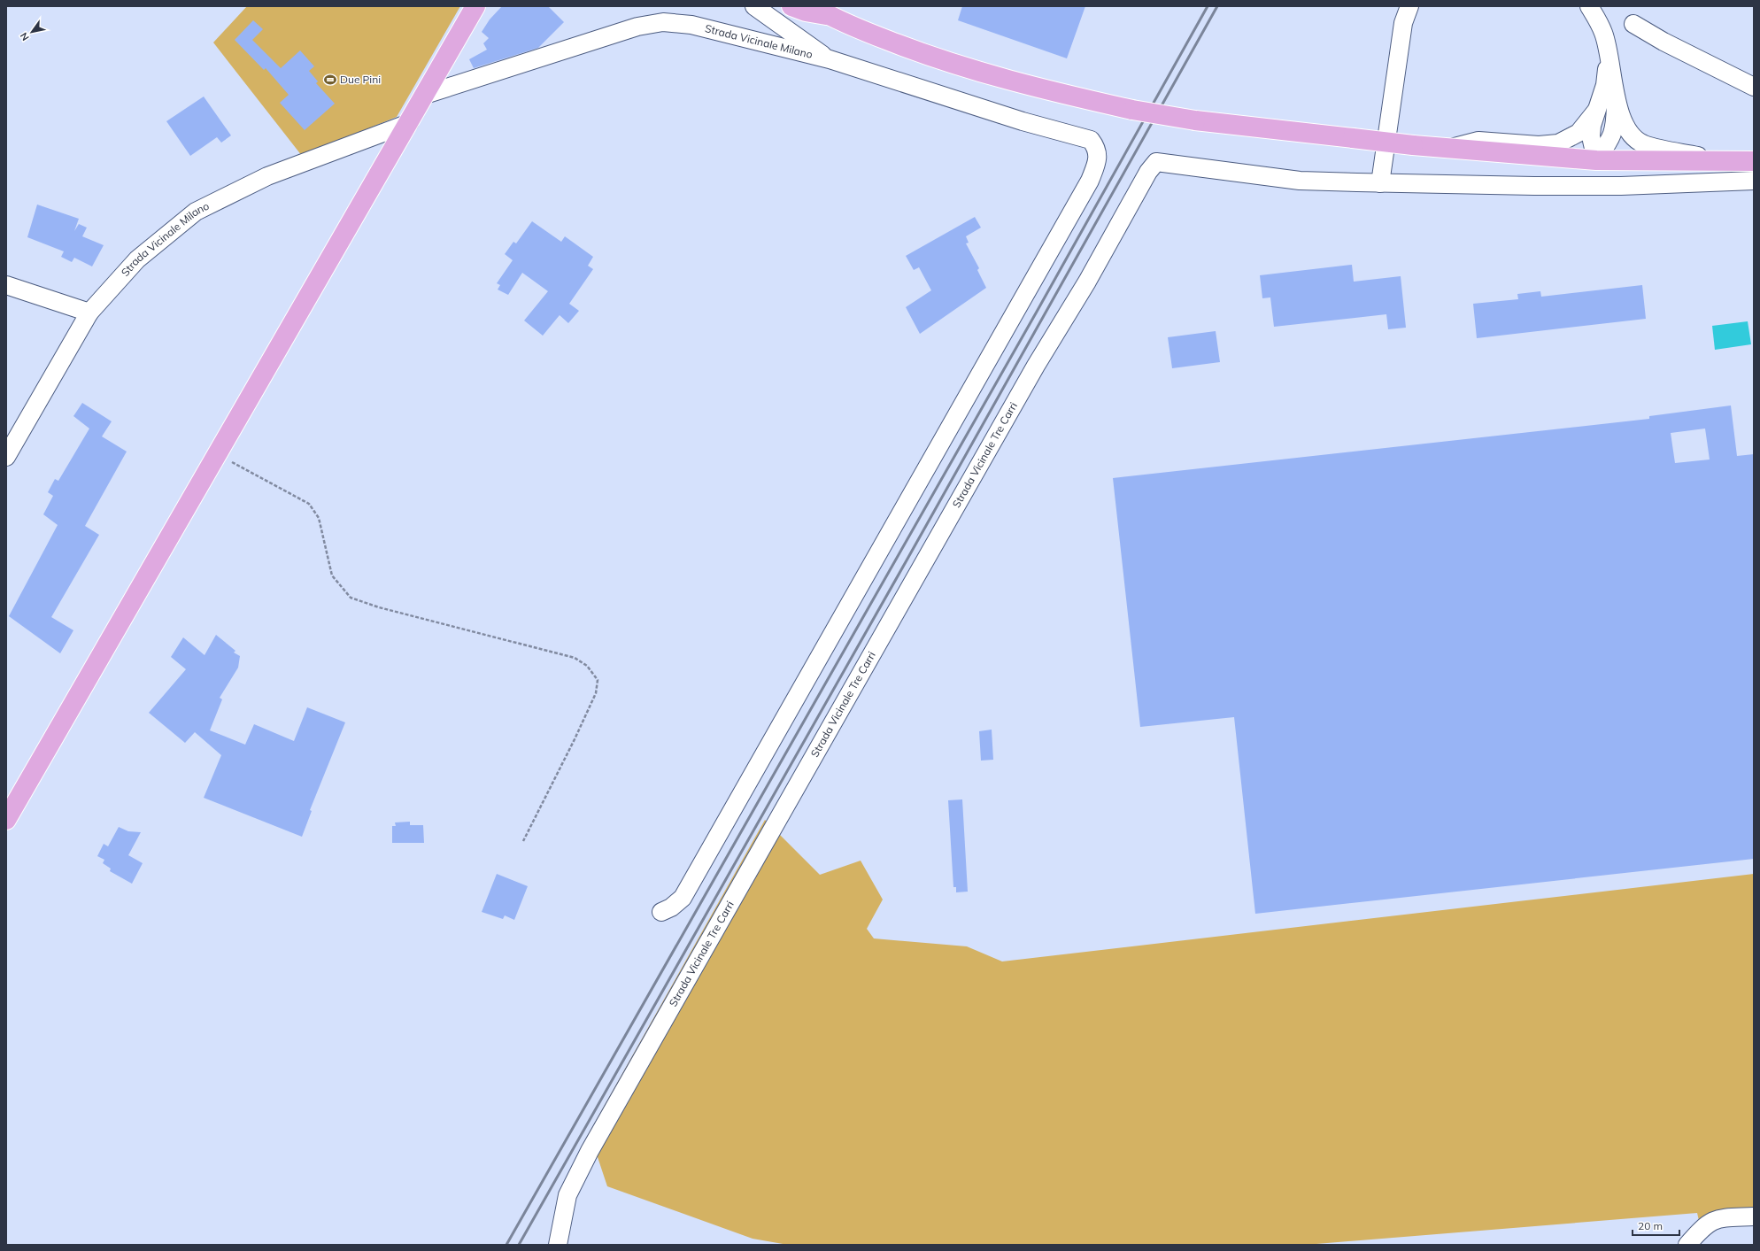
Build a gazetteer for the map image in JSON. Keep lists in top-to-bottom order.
{
  "streets": {
    "street": ["Strada Vicinale Milano", "Strada Vicinale Tre Carri"]
  },
  "places": {
    "sports": ["Due Pini"]
  },
  "scale_bar": "20 m",
  "north": "bottom left"
}
